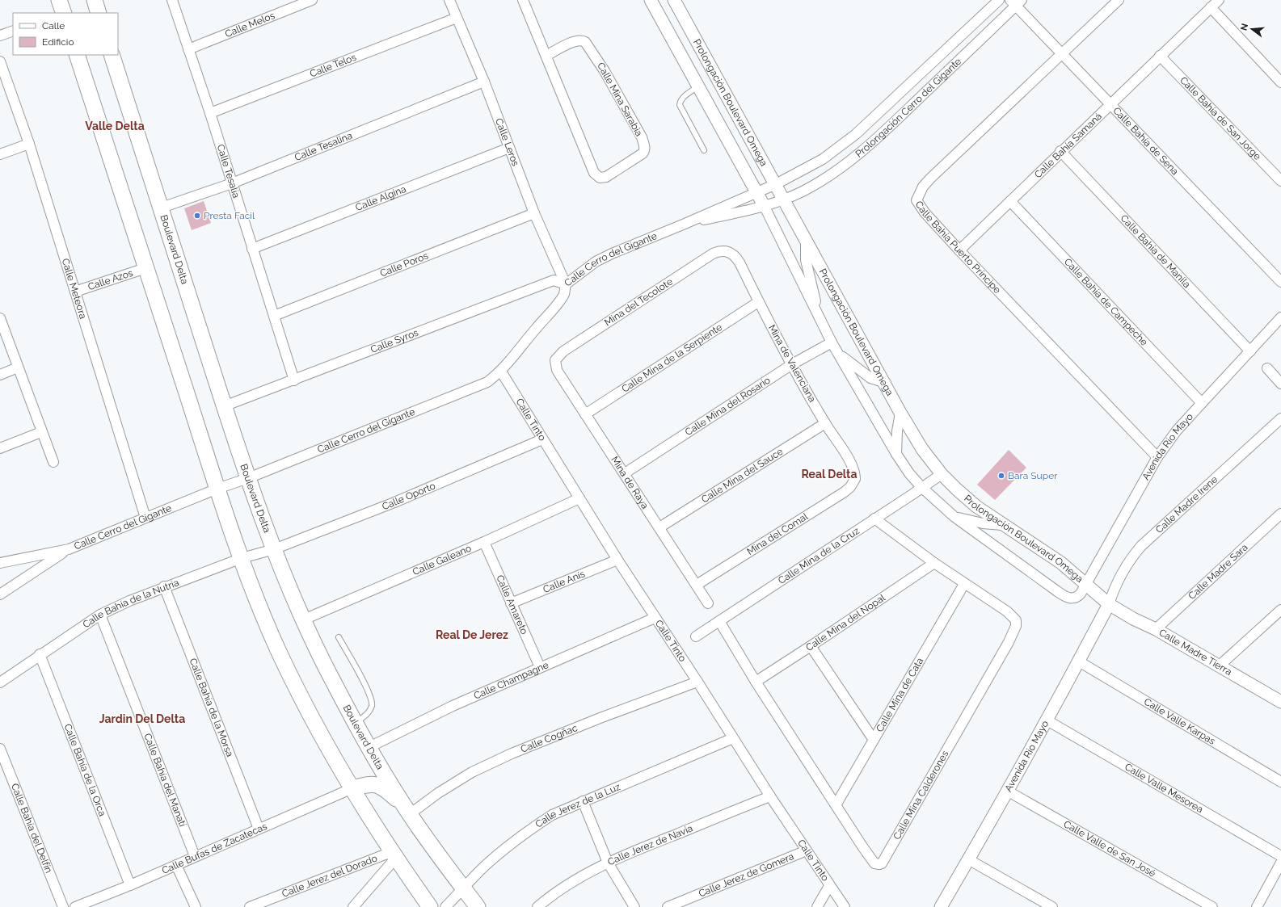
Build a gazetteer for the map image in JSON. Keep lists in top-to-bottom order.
{
  "streets": {
    "main road": ["Boulevard Delta"],
    "street": [
      "Calle Melos",
      "Calle Telos",
      "Calle Mina Sarabia",
      "Prolongación Boulevard Omega",
      "Prolongación Cerro del Gigante",
      "Calle Bahía de San Jorge",
      "Calle Bahía de Sena",
      "Calle Leros",
      "Calle Bahía Samaná",
      "Calle Tesalina",
      "Calle Tesalia",
      "Calle Algina",
      "Calle Bahía Puerto Príncipe",
      "Calle Bahía de Manila",
      "Calle Cerro del Gigante",
      "Calle Poros",
      "Calle Azos",
      "Calle Meteora",
      "Mina del Tecolote",
      "Calle Bahía de Campeche",
      "Calle Syros",
      "Calle Mina de la Serpiente",
      "Mina de Valenciana",
      "Calle Mina del Rosario",
      "Calle Tinto",
      "Avenida Río Mayo",
      "Calle Mina del Sauce",
      "Mina de Raya",
      "Calle Oporto",
      "Calle Madre Irene",
      "Mina del Comal",
      "Calle Mina de la Cruz",
      "Calle Galeano",
      "Calle Madre Sara",
      "Calle Anís",
      "Calle Bahía de la Nutria",
      "Calle Amareto",
      "Calle Mina del Nopal",
      "Calle Madre Tierra",
      "Calle Champagne",
      "Calle Mina de Cata",
      "Calle Bahía de la Morsa",
      "Calle Valle Karpas",
      "Calle Cogñac",
      "Calle Bahía de la Orca",
      "Calle Bahía del Manatí",
      "Calle Valle Mesorea",
      "Calle Mina Calderones",
      "Calle Jerez de la Luz",
      "Calle Bahía del Delfín",
      "Calle Jerez de Navia",
      "Calle Bufas de Zacatecas",
      "Calle Valle de San José",
      "Calle Jerez del Dorado",
      "Calle Jerez de Gomera"
    ]
  },
  "crossings": [
    ["Calle Melos", "Calle Tesalia"],
    ["Calle Telos", "Calle Leros"],
    ["Calle Telos", "Calle Tesalia"],
    ["Prolongación Boulevard Omega", "Prolongación Cerro del Gigante"],
    ["Prolongación Boulevard Omega", "Calle Cerro del Gigante"],
    ["Prolongación Boulevard Omega", "Calle Mina del Rosario"],
    ["Prolongación Boulevard Omega", "Avenida Río Mayo"],
    ["Prolongación Boulevard Omega", "Calle Madre Irene"],
    ["Prolongación Boulevard Omega", "Calle Mina de la Cruz"],
    ["Prolongación Boulevard Omega", "Calle Madre Tierra"],
    ["Prolongación Cerro del Gigante", "Calle Bahía de Sena"],
    ["Prolongación Cerro del Gigante", "Calle Cerro del Gigante"],
    ["Calle Bahía de San Jorge", "Calle Bahía Samaná"],
    ["Calle Bahía de Sena", "Calle Bahía Samaná"],
    ["Calle Bahía de Sena", "Calle Bahía Puerto Príncipe"],
    ["Calle Leros", "Calle Tesalina"],
    ["Calle Leros", "Calle Algina"],
    ["Calle Leros", "Calle Cerro del Gigante"],
    ["Calle Leros", "Calle Poros"],
    ["Calle Leros", "Calle Syros"],
    ["Calle Bahía Samaná", "Calle Bahía Puerto Príncipe"],
    ["Calle Bahía Samaná", "Calle Bahía de Manila"],
    ["Calle Bahía Samaná", "Calle Bahía de Campeche"],
    ["Calle Tesalina", "Calle Tesalia"],
    ["Calle Tesalina", "Boulevard Delta"],
    ["Calle Tesalia", "Calle Algina"],
    ["Calle Tesalia", "Calle Poros"],
    ["Calle Tesalia", "Calle Syros"],
    ["Calle Bahía Puerto Príncipe", "Avenida Río Mayo"],
    ["Boulevard Delta", "Calle Cerro del Gigante"],
    ["Boulevard Delta", "Calle Syros"],
    ["Boulevard Delta", "Calle Oporto"],
    ["Boulevard Delta", "Calle Galeano"],
    ["Boulevard Delta", "Calle Bahía de la Nutria"],
    ["Boulevard Delta", "Calle Champagne"],
    ["Boulevard Delta", "Calle Cogñac"],
    ["Boulevard Delta", "Calle Jerez de la Luz"],
    ["Calle Bahía de Manila", "Avenida Río Mayo"],
    ["Calle Cerro del Gigante", "Calle Meteora"],
    ["Calle Cerro del Gigante", "Calle Syros"],
    ["Calle Cerro del Gigante", "Calle Tinto"],
    ["Calle Azos", "Calle Meteora"],
    ["Mina del Tecolote", "Mina de Valenciana"],
    ["Mina del Tecolote", "Mina de Raya"],
    ["Calle Bahía de Campeche", "Avenida Río Mayo"],
    ["Calle Mina de la Serpiente", "Mina de Valenciana"],
    ["Calle Mina de la Serpiente", "Mina de Raya"],
    ["Mina de Valenciana", "Calle Mina del Rosario"],
    ["Mina de Valenciana", "Calle Mina del Sauce"],
    ["Mina de Valenciana", "Mina del Comal"],
    ["Calle Mina del Rosario", "Mina de Raya"],
    ["Calle Tinto", "Calle Oporto"],
    ["Calle Tinto", "Calle Galeano"],
    ["Calle Tinto", "Calle Anís"],
    ["Calle Tinto", "Calle Champagne"],
    ["Calle Tinto", "Calle Cogñac"],
    ["Calle Tinto", "Calle Jerez de la Luz"],
    ["Calle Tinto", "Calle Jerez de Navia"],
    ["Calle Tinto", "Calle Jerez de Gomera"],
    ["Avenida Río Mayo", "Calle Madre Irene"],
    ["Avenida Río Mayo", "Calle Madre Tierra"],
    ["Avenida Río Mayo", "Calle Valle Karpas"],
    ["Avenida Río Mayo", "Calle Valle Mesorea"],
    ["Avenida Río Mayo", "Calle Valle de San José"],
    ["Calle Mina del Sauce", "Mina de Raya"],
    ["Mina de Raya", "Mina del Comal"],
    ["Calle Oporto", "Calle Bahía de la Nutria"],
    ["Calle Madre Irene", "Calle Madre Tierra"],
    ["Calle Mina de la Cruz", "Calle Mina Calderones"],
    ["Calle Galeano", "Calle Amareto"],
    ["Calle Madre Sara", "Calle Madre Tierra"],
    ["Calle Anís", "Calle Amareto"],
    ["Calle Bahía de la Nutria", "Calle Bahía de la Morsa"],
    ["Calle Bahía de la Nutria", "Calle Bahía de la Orca"],
    ["Calle Bahía de la Nutria", "Calle Bahía del Manatí"],
    ["Calle Amareto", "Calle Champagne"],
    ["Calle Mina del Nopal", "Calle Mina Calderones"],
    ["Calle Mina de Cata", "Calle Mina Calderones"],
    ["Calle Bahía de la Morsa", "Calle Bufas de Zacatecas"],
    ["Calle Bahía de la Orca", "Calle Bufas de Zacatecas"],
    ["Calle Bahía del Manatí", "Calle Bufas de Zacatecas"]
  ],
  "districts": [
    "Valle Delta",
    "Real Delta",
    "Real De Jerez",
    "Jardin Del Delta"
  ],
  "places": ["Presta Facil", "Bara Super"],
  "legend": ["Calle", "Edificio"],
  "north": "left"
}
